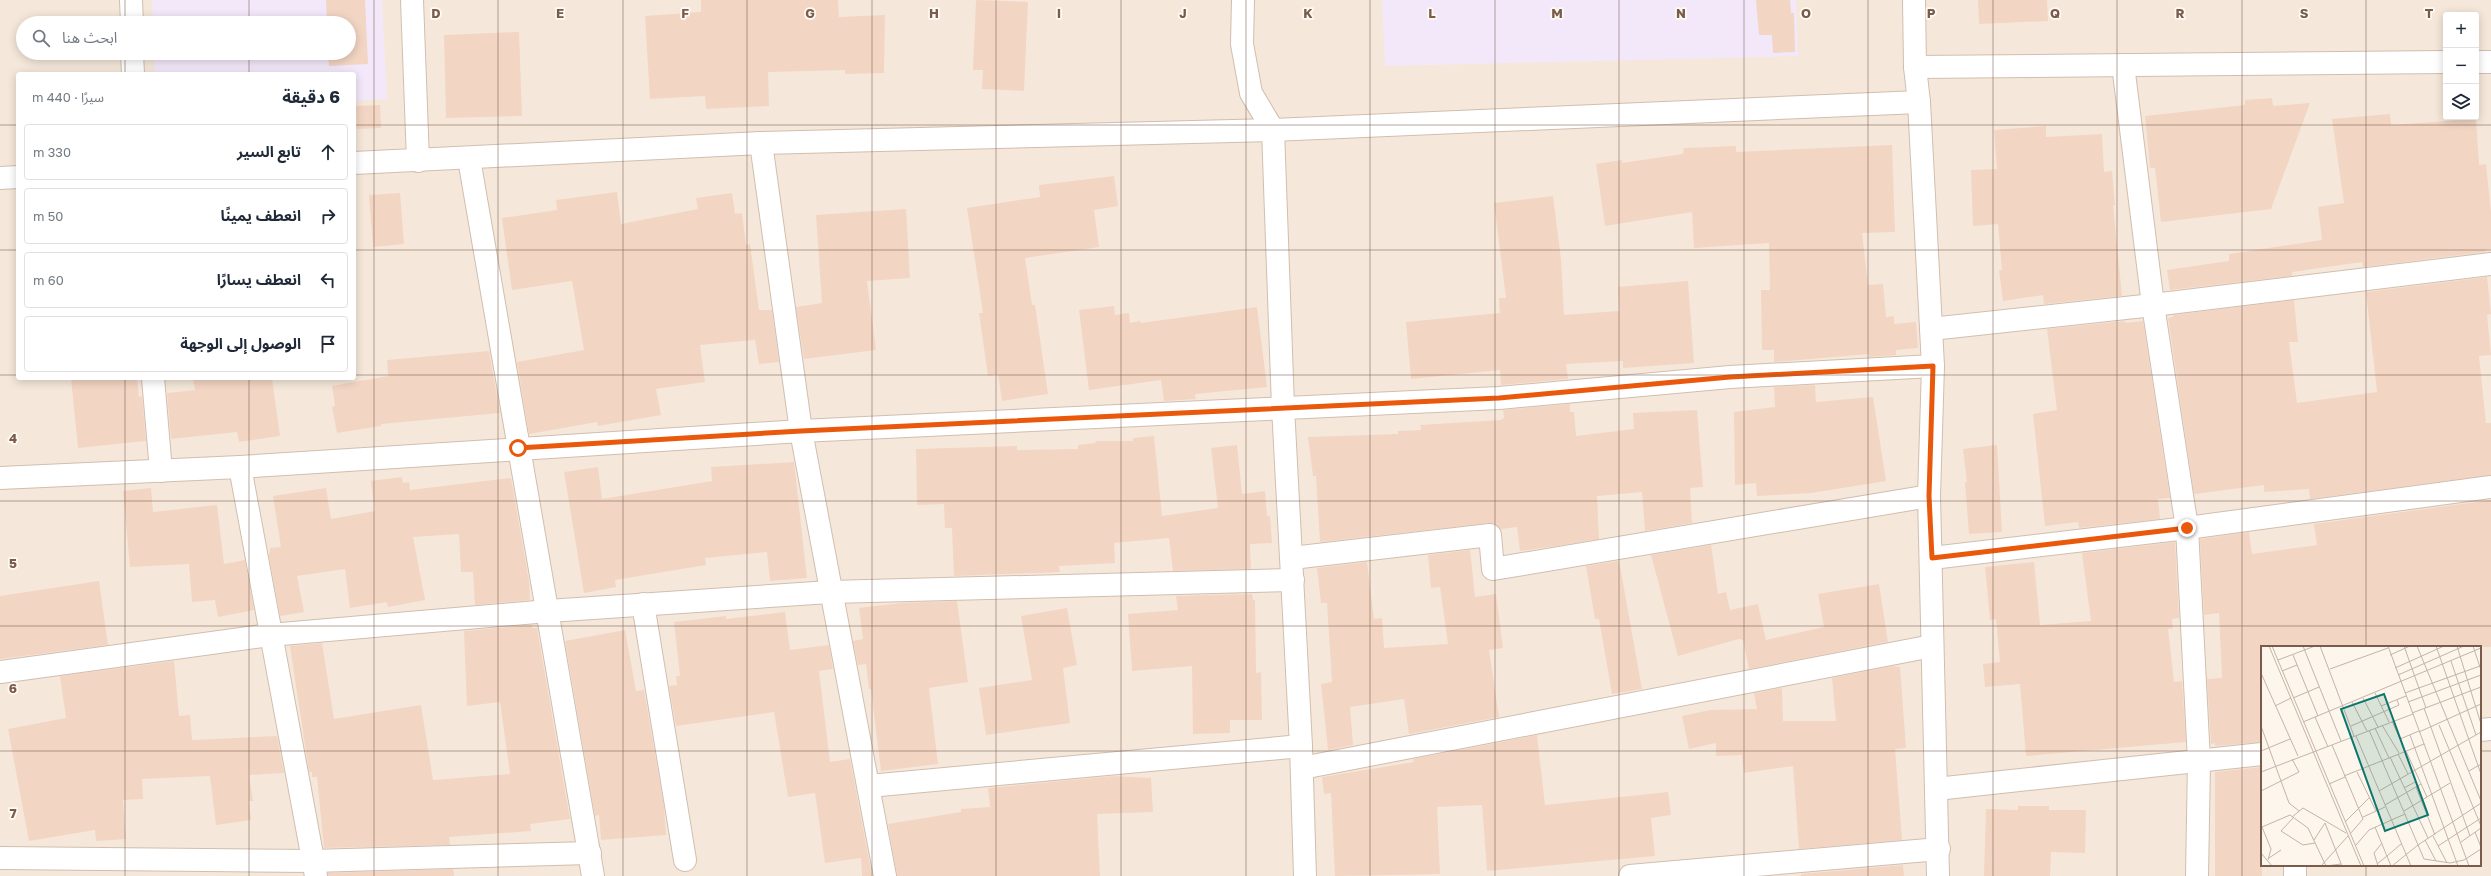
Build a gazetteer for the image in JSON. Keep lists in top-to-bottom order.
{
  "page": {
    "map_buttons": ["+", "−"],
    "search": "ابحث هنا",
    "heading": ["6 دقيقة", "سيرًا · 440 m"],
    "list": [
      ["تابع السير", "330 m"],
      ["انعطف يمينًا", "50 m"],
      ["انعطف يسارًا", "60 m"],
      "الوصول إلى الوجهة"
    ]
  },
  "grid": {
    "columns": [
      "D",
      "E",
      "F",
      "G",
      "H",
      "I",
      "J",
      "K",
      "L",
      "M",
      "N",
      "O",
      "P",
      "Q",
      "R",
      "S",
      "T"
    ],
    "rows": [
      "4",
      "5",
      "6",
      "7"
    ]
  }
}
